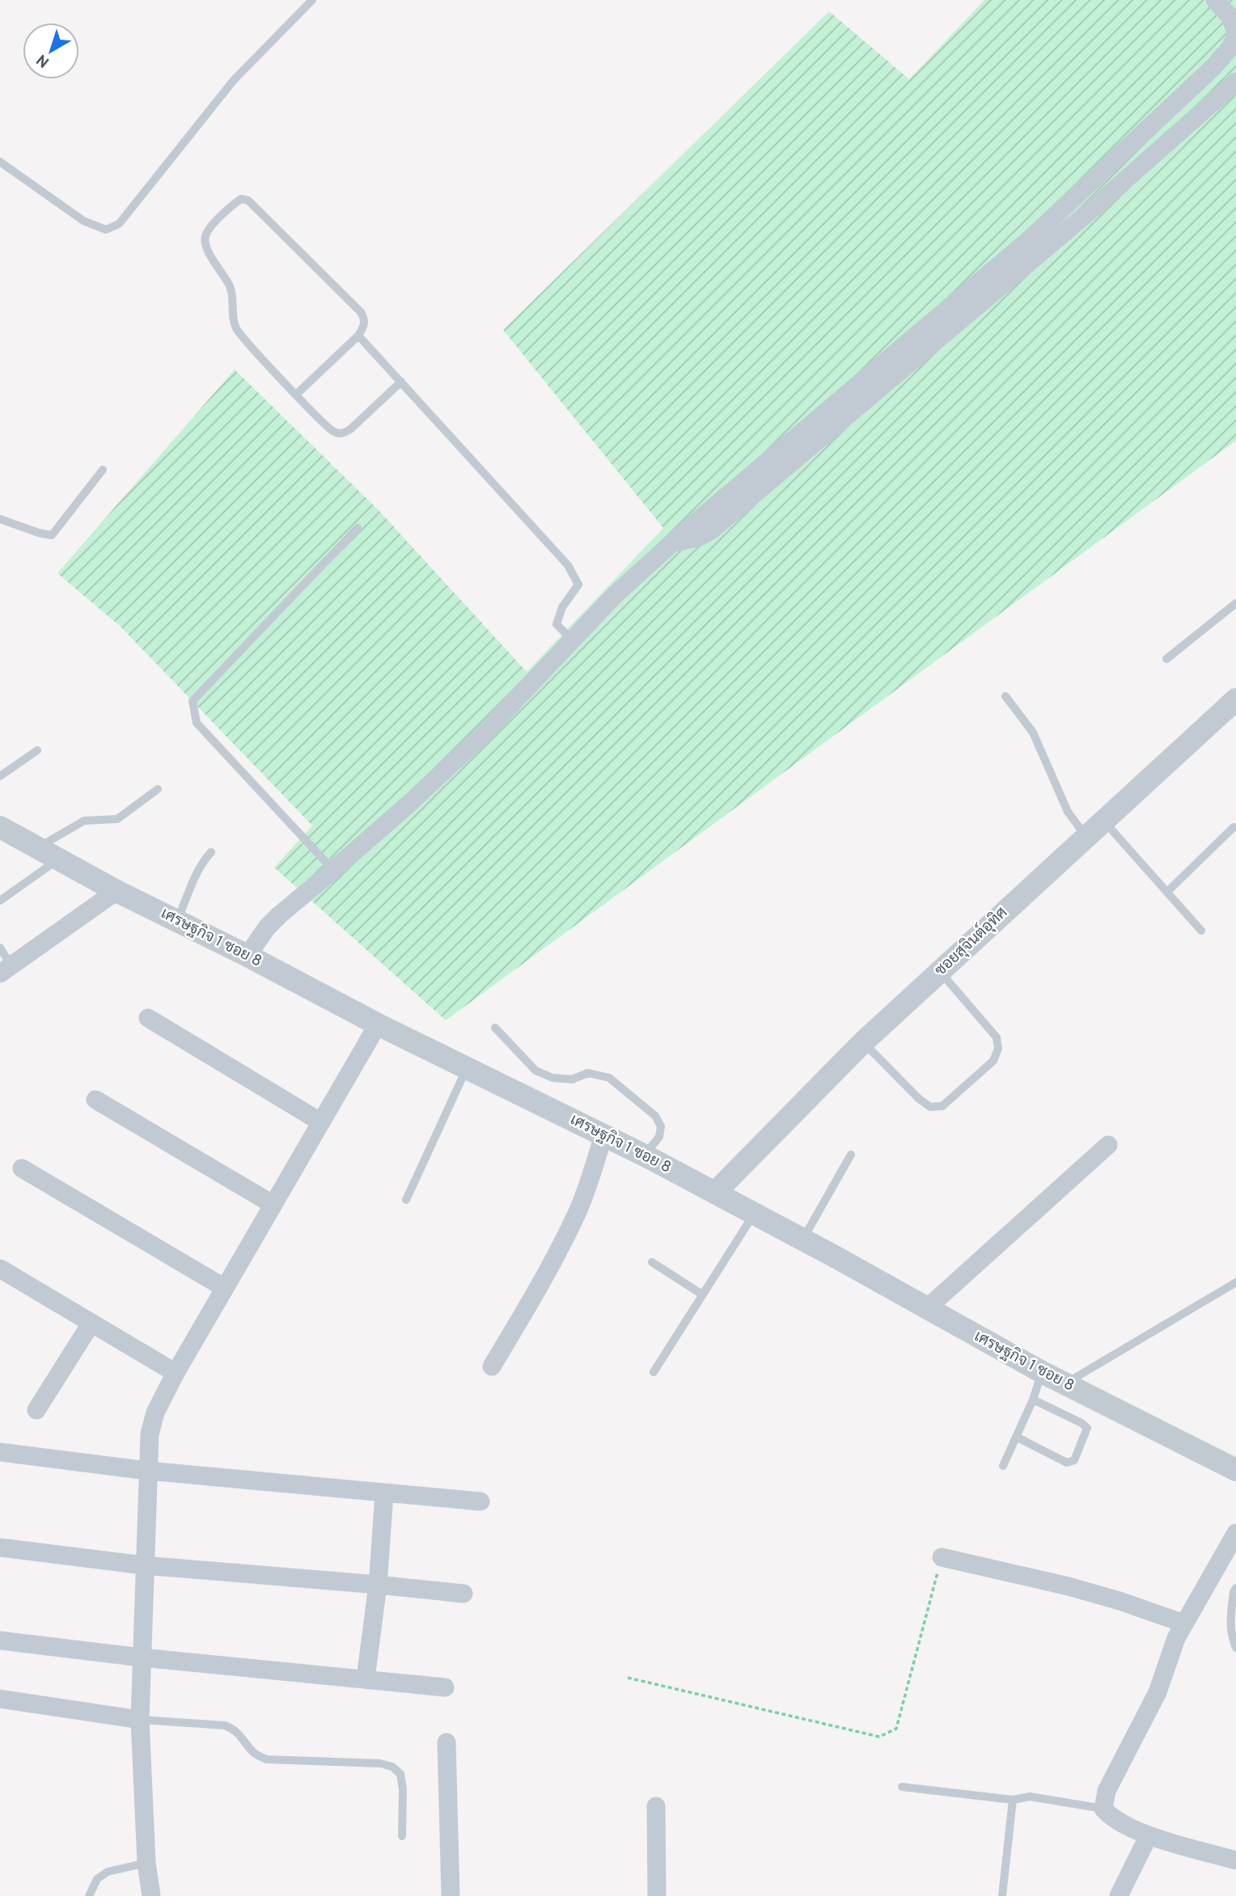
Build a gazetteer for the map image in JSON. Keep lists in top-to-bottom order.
{
  "streets": {
    "street": ["เศรษฐกิจ 1 ซอย 8", "ซอยสุจินต์อุทิศ"]
  },
  "crossings": [
    ["เศรษฐกิจ 1 ซอย 8", "ซอยสุจินต์อุทิศ"]
  ],
  "north": "bottom left"
}
